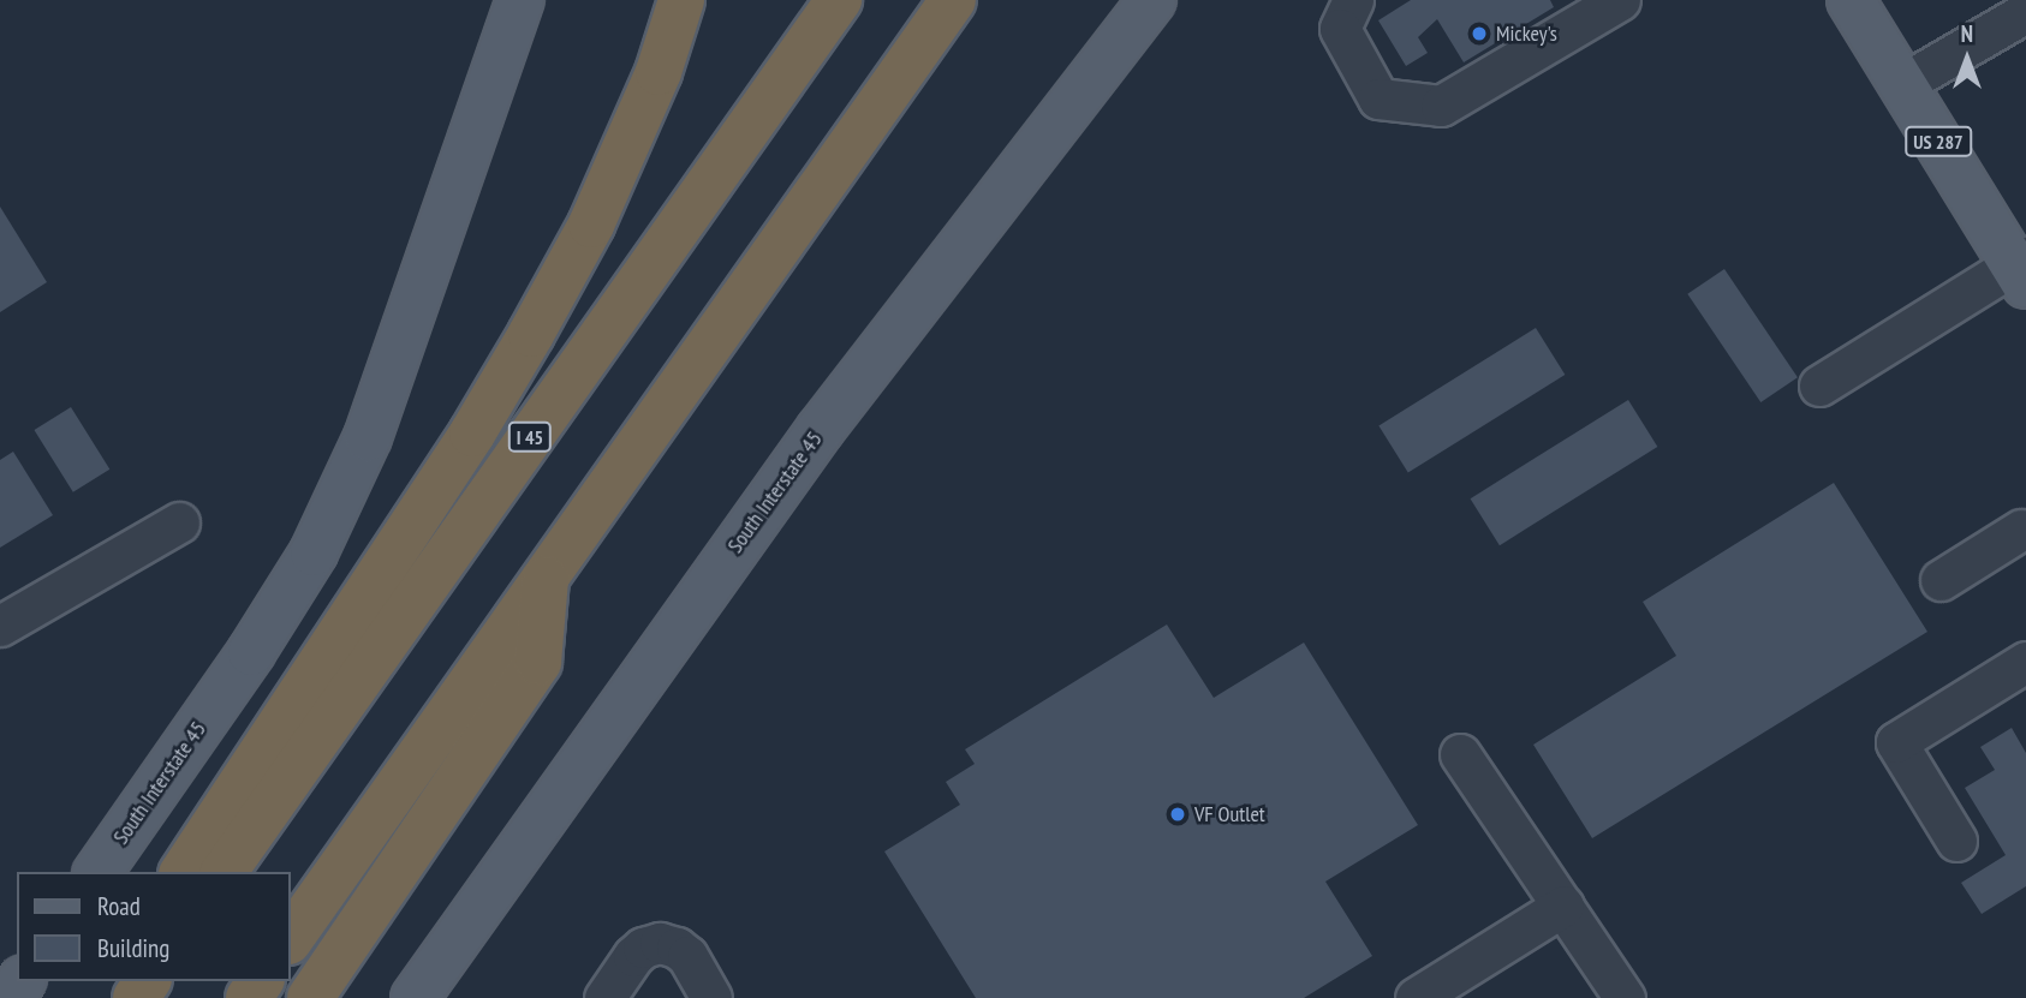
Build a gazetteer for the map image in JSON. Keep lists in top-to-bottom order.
{
  "streets": {
    "highway": ["I 45"],
    "main road": ["US 287", "South Interstate 45"]
  },
  "places": ["Mickey's", "VF Outlet"],
  "legend": ["Road", "Building"],
  "north": "top"
}
